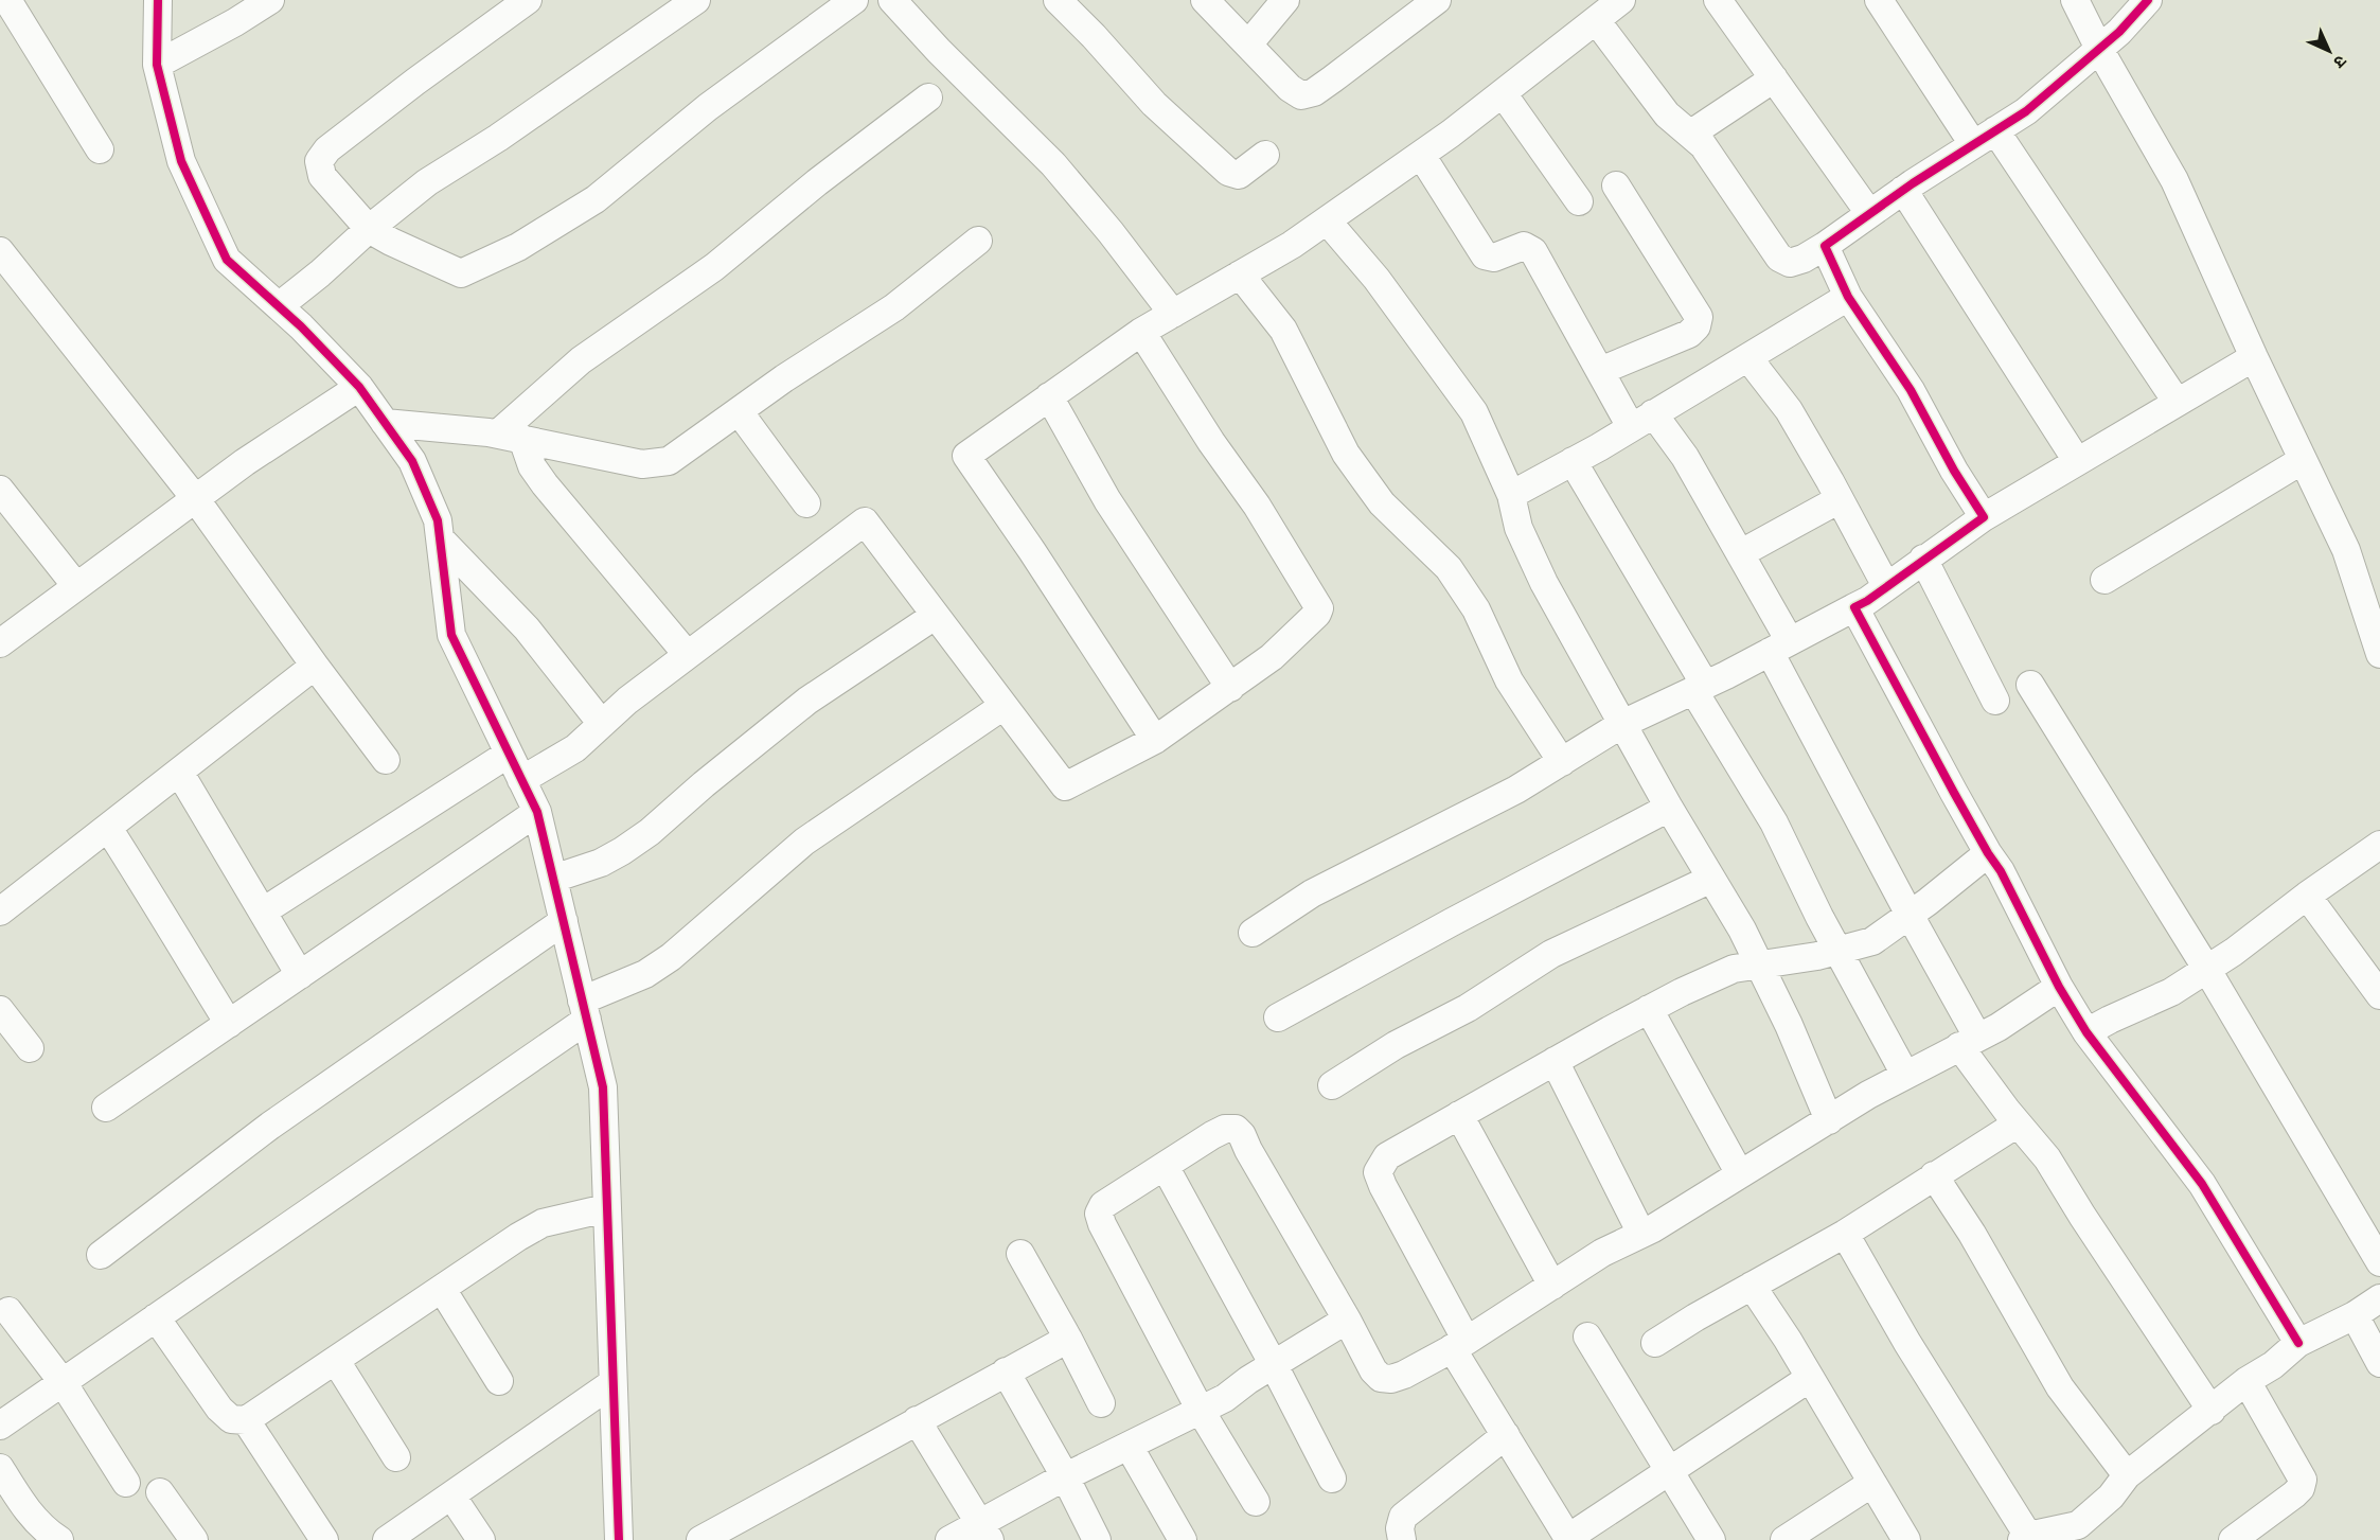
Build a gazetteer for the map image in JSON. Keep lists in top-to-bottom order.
{
  "north": "bottom right"
}
